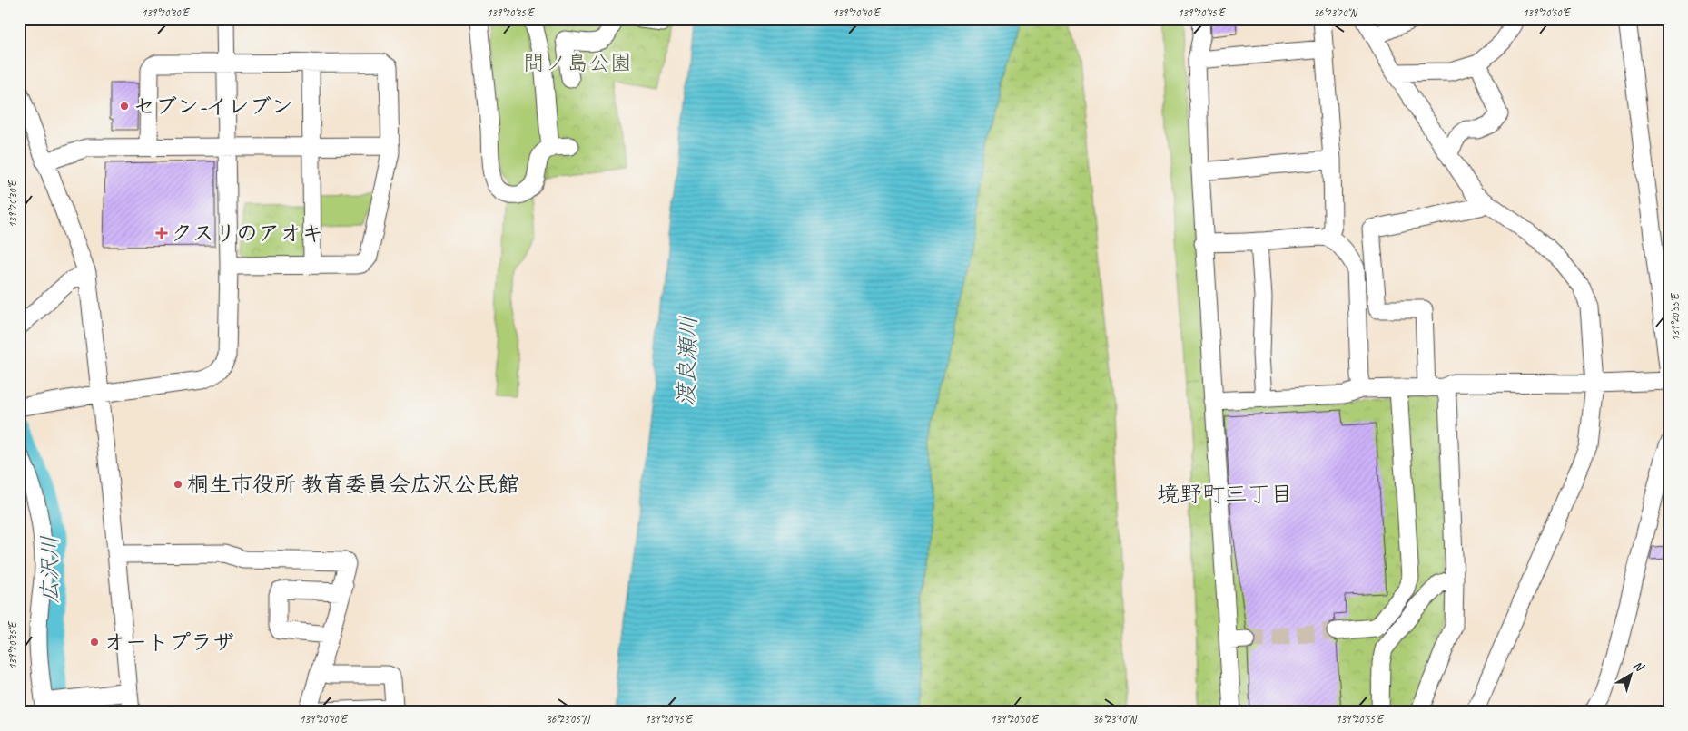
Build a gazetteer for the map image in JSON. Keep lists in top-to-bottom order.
{
  "districts": ["境野町三丁目"],
  "water": ["渡良瀬川", "広沢川"],
  "parks": ["間ノ島公園"],
  "places": {
    "other": ["セブン-イレブン", "桐生市役所 教育委員会広沢公民館", "オートプラザ"],
    "health": ["クスリのアオキ"]
  },
  "north": "top right",
  "coordinates": [
    "139°20'30\"E",
    "139°20'35\"E",
    "139°20'40\"E",
    "139°20'45\"E",
    "36°23'20\"N",
    "139°20'50\"E",
    "139°20'55\"E",
    "36°23'05\"N",
    "36°23'10\"N"
  ]
}
